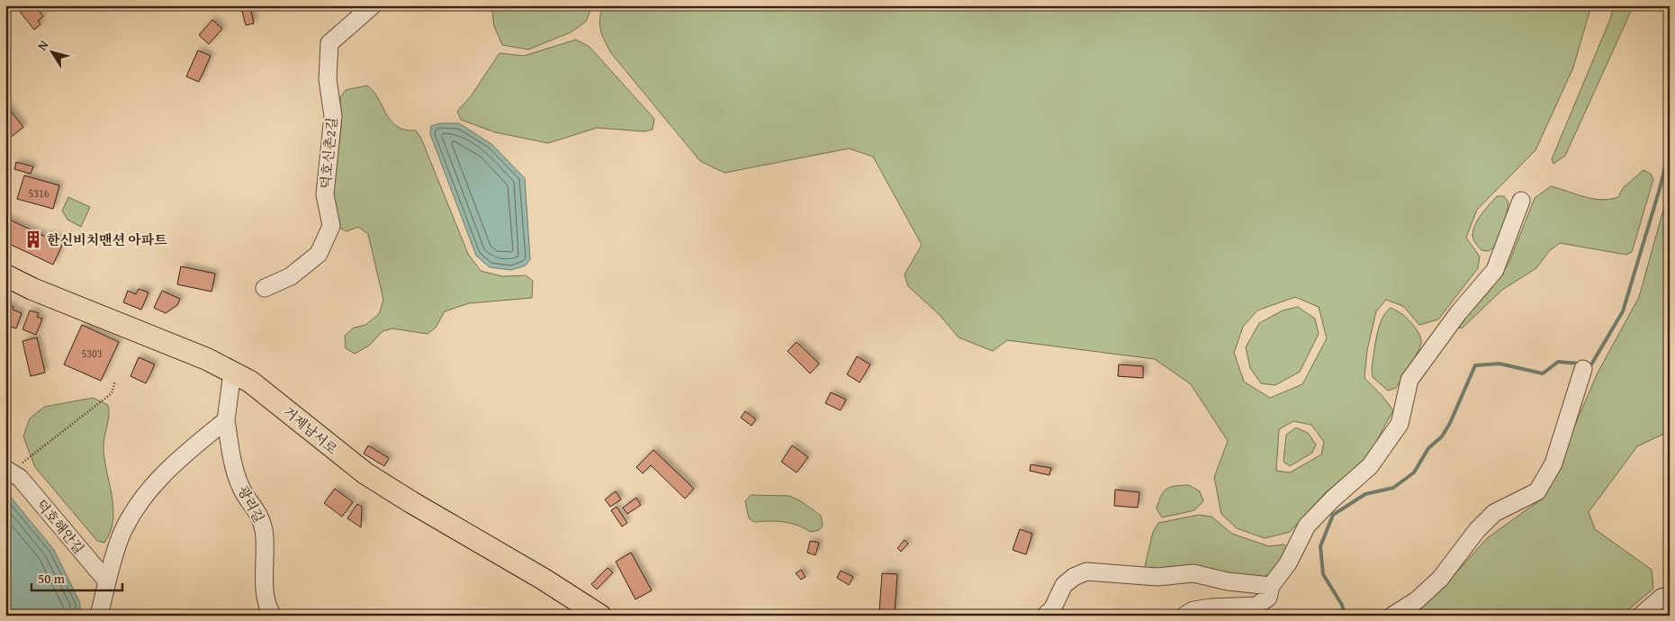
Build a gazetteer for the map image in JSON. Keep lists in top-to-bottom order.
{
  "streets": {
    "main road": ["거제남서로"],
    "street": ["덕호신촌2길", "광리길", "덕호해안길"]
  },
  "crossings": [
    ["거제남서로", "광리길"]
  ],
  "places": {
    "building": ["한신비치맨션 아파트"]
  },
  "house_numbers": ["5316", "5303"],
  "scale_bar": "50 m",
  "north": "top left"
}
